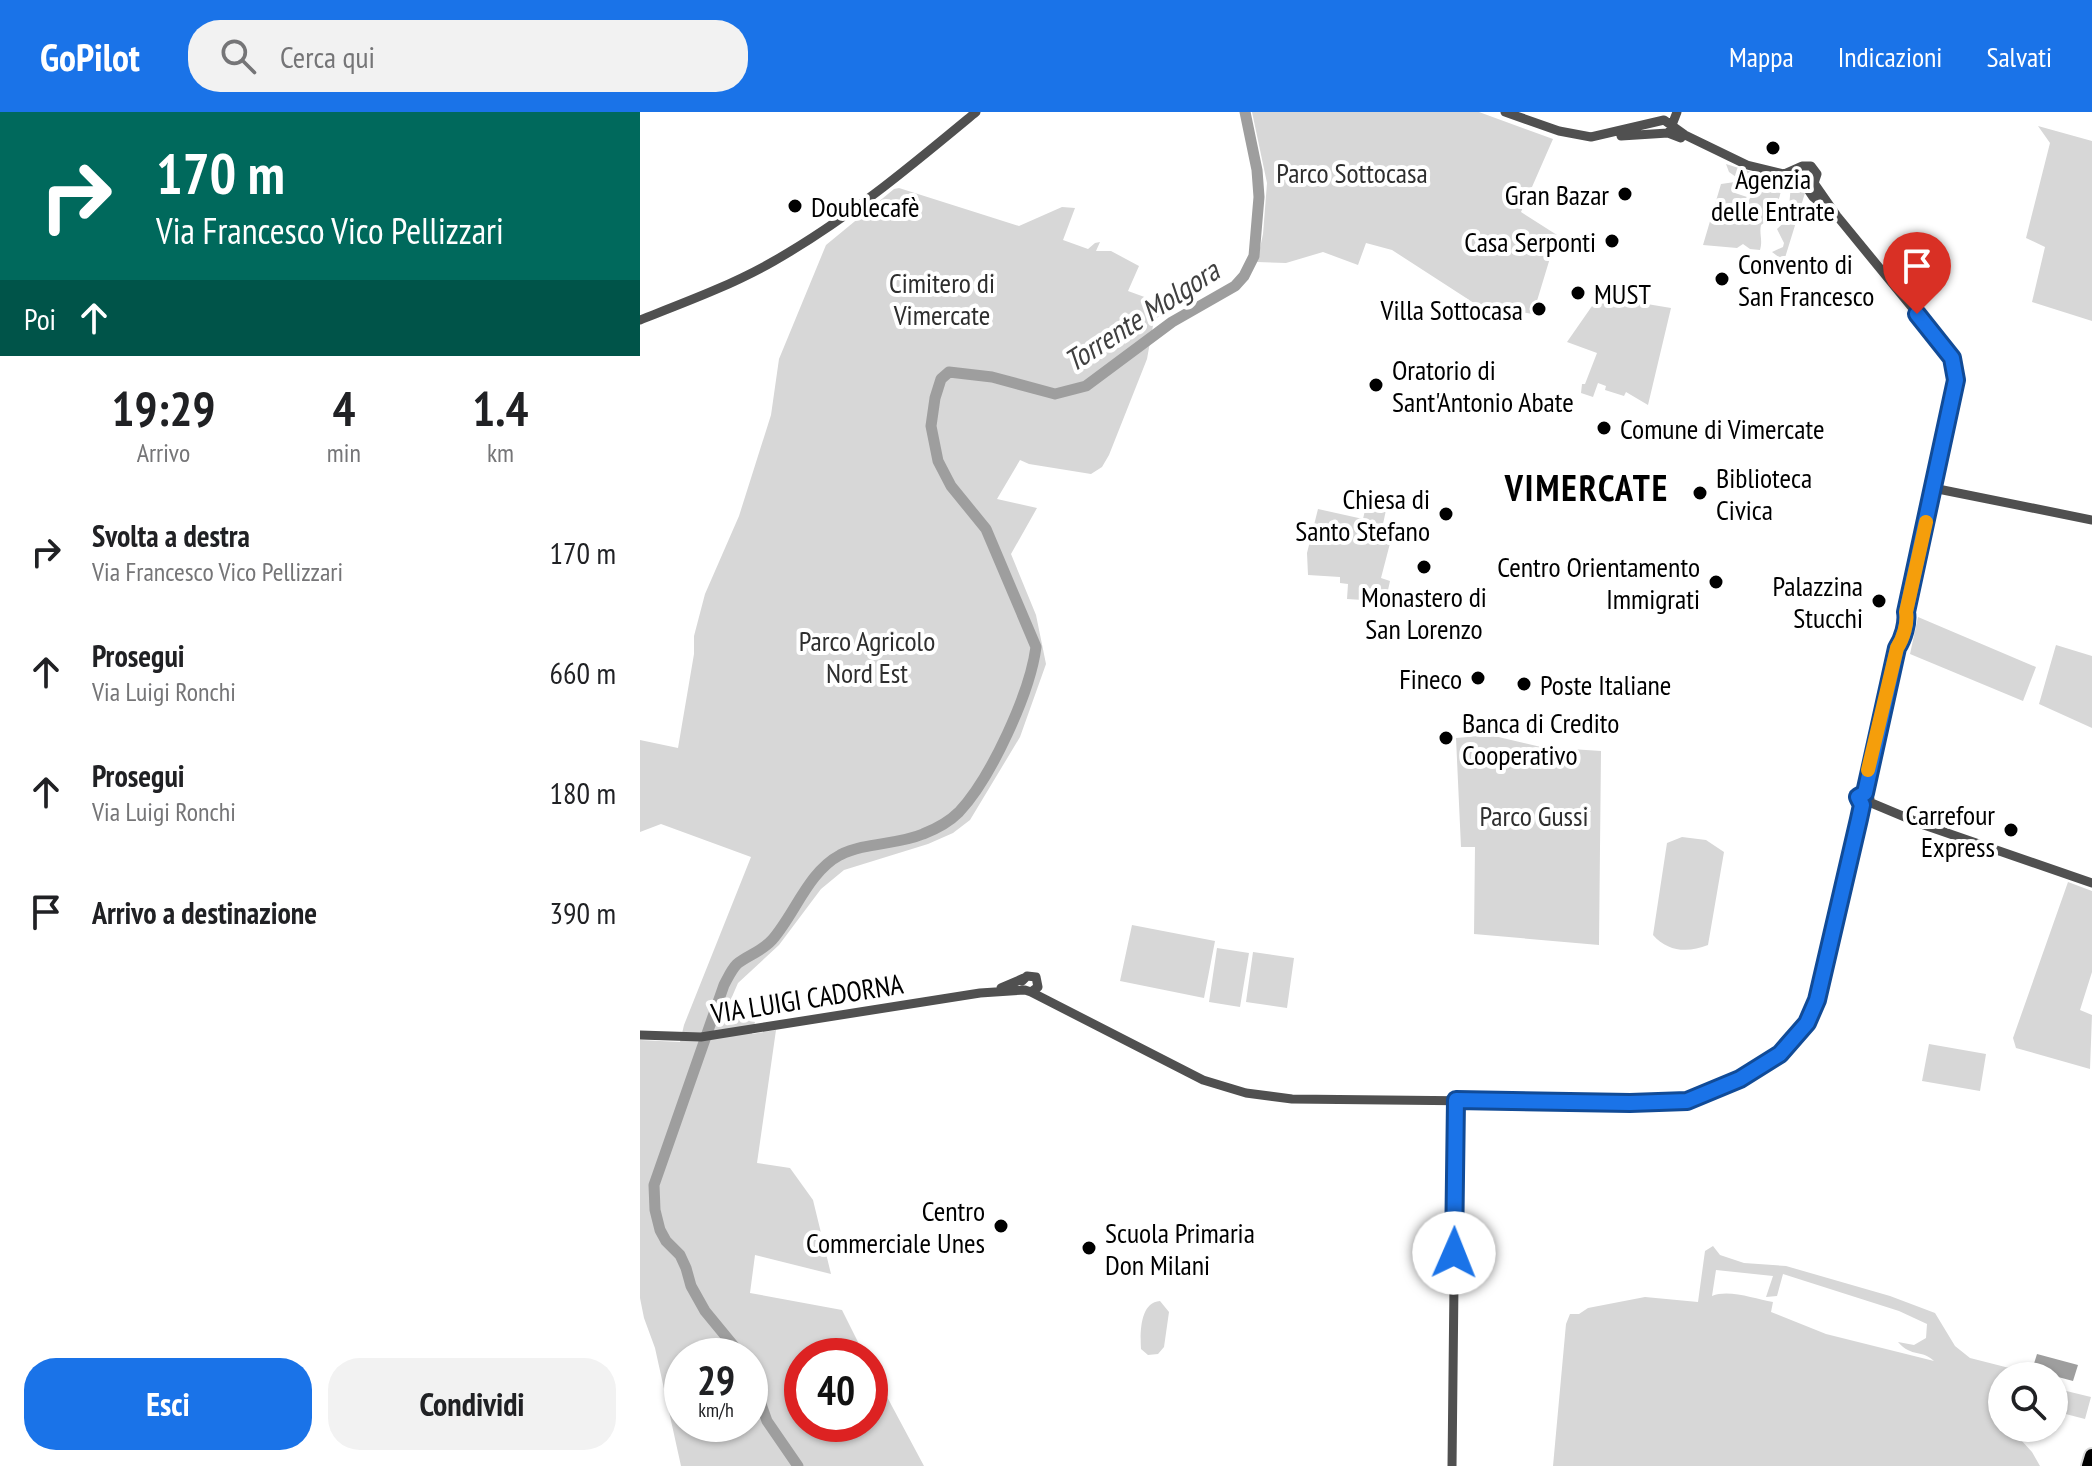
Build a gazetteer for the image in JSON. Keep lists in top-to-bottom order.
{
  "streets": {
    "street": ["VIA LUIGI CADORNA"]
  },
  "districts": ["VIMERCATE"],
  "water": ["Torrente Molgora"],
  "parks": [
    "Parco Sottocasa",
    "Cimitero di Vimercate",
    "Parco Agricolo Nord Est",
    "Parco Gussi"
  ],
  "places": [
    "Agenzia delle Entrate",
    "Gran Bazar",
    "Doublecafè",
    "Casa Serponti",
    "Convento di San Francesco",
    "MUST",
    "Villa Sottocasa",
    "Oratorio di Sant'Antonio Abate",
    "Comune di Vimercate",
    "Biblioteca Civica",
    "Chiesa di Santo Stefano",
    "Monastero di San Lorenzo",
    "Centro Orientamento Immigrati",
    "Palazzina Stucchi",
    "Fineco",
    "Poste Italiane",
    "Banca di Credito Cooperativo",
    "Carrefour Express",
    "Centro Commerciale Unes",
    "Scuola Primaria Don Milani"
  ],
  "page": {
    "header": "GoPilot",
    "search": "Cerca qui",
    "nav": ["Mappa", "Indicazioni", "Salvati"],
    "turn": ["170 m", "Via Francesco Vico Pellizzari"],
    "then": "Poi",
    "eta": [
      "19:29",
      "Arrivo",
      "4",
      "min",
      "1.4",
      "km"
    ],
    "list": [
      {
        "name": "Svolta a destra",
        "note": "Via Francesco Vico Pellizzari",
        "value": "170 m"
      },
      {
        "name": "Prosegui",
        "note": "Via Luigi Ronchi",
        "value": "660 m"
      },
      {
        "name": "Prosegui",
        "note": "Via Luigi Ronchi",
        "value": "180 m"
      },
      {
        "name": "Arrivo a destinazione",
        "value": "390 m"
      }
    ],
    "speed": "29 km/h",
    "limit": "40",
    "buttons": ["Esci", "Condividi"]
  }
}
